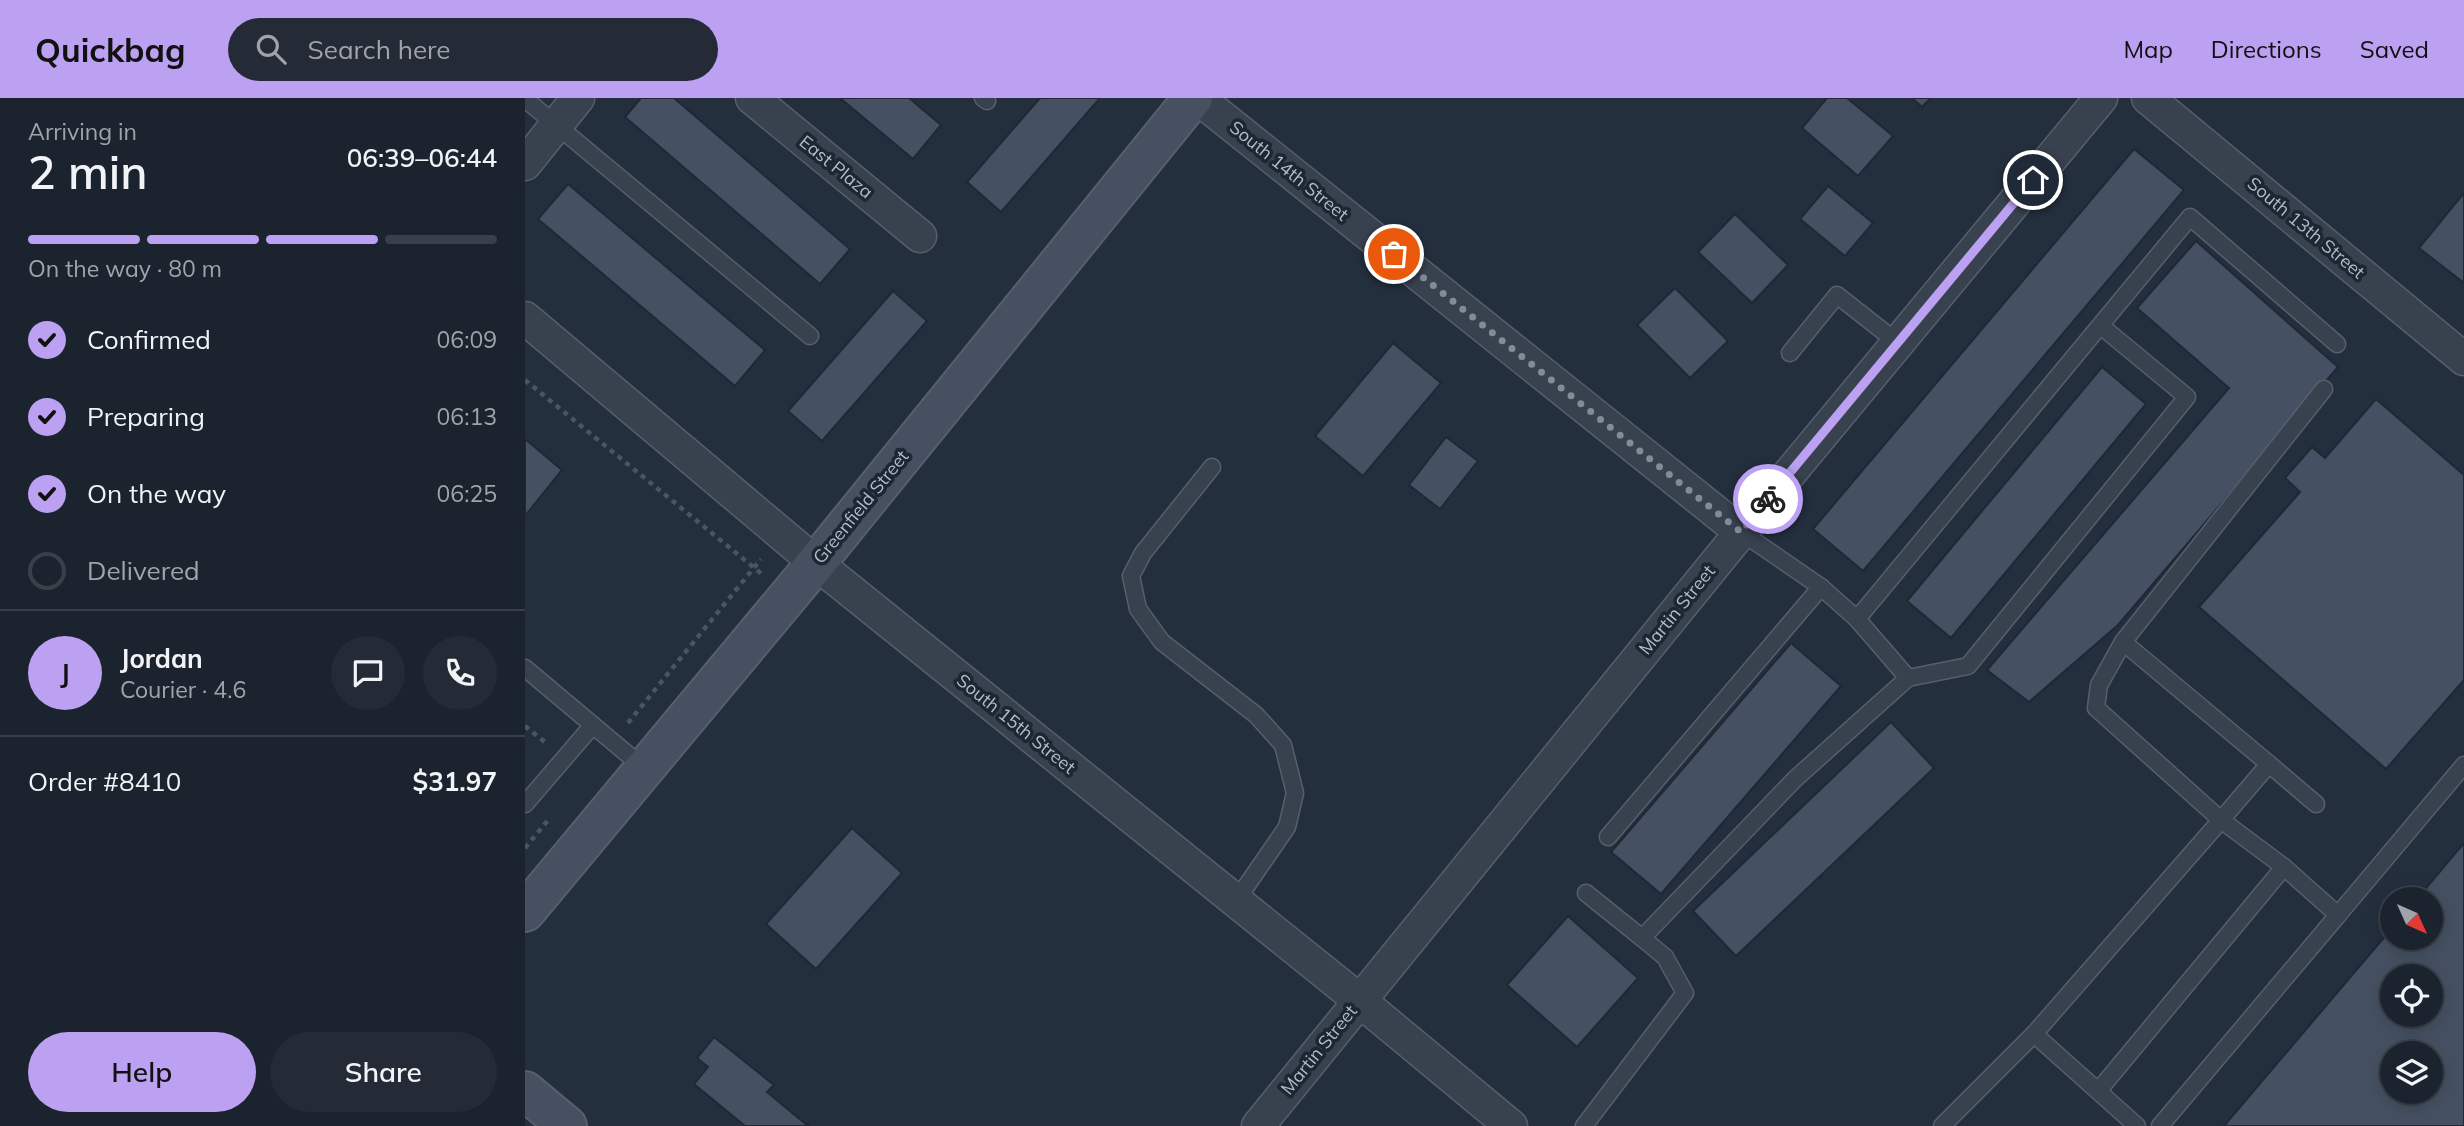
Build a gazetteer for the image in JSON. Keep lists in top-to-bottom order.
{
  "streets": {
    "main road": ["Greenfield Street"],
    "street": [
      "East Plaza",
      "South 14th Street",
      "South 13th Street",
      "Martin Street",
      "South 15th Street"
    ]
  },
  "crossings": [
    ["South 14th Street", "Martin Street"],
    ["Greenfield Street", "South 15th Street"],
    ["Martin Street", "South 15th Street"]
  ],
  "north": "bottom right",
  "page": {
    "header": "Quickbag",
    "search": "Search here",
    "nav": ["Map", "Directions", "Saved"],
    "heading": ["2 min", "Arriving in", "06:39–06:44"],
    "panel": [
      "Jordan",
      "Courier · 4.6",
      "Order #8410",
      "$31.97"
    ],
    "bar": "On the way · 80 m",
    "list": [
      ["Confirmed", "06:09"],
      ["Preparing", "06:13"],
      ["On the way", "06:25"],
      "Delivered"
    ],
    "round": "J",
    "buttons": ["Help", "Share"]
  }
}
